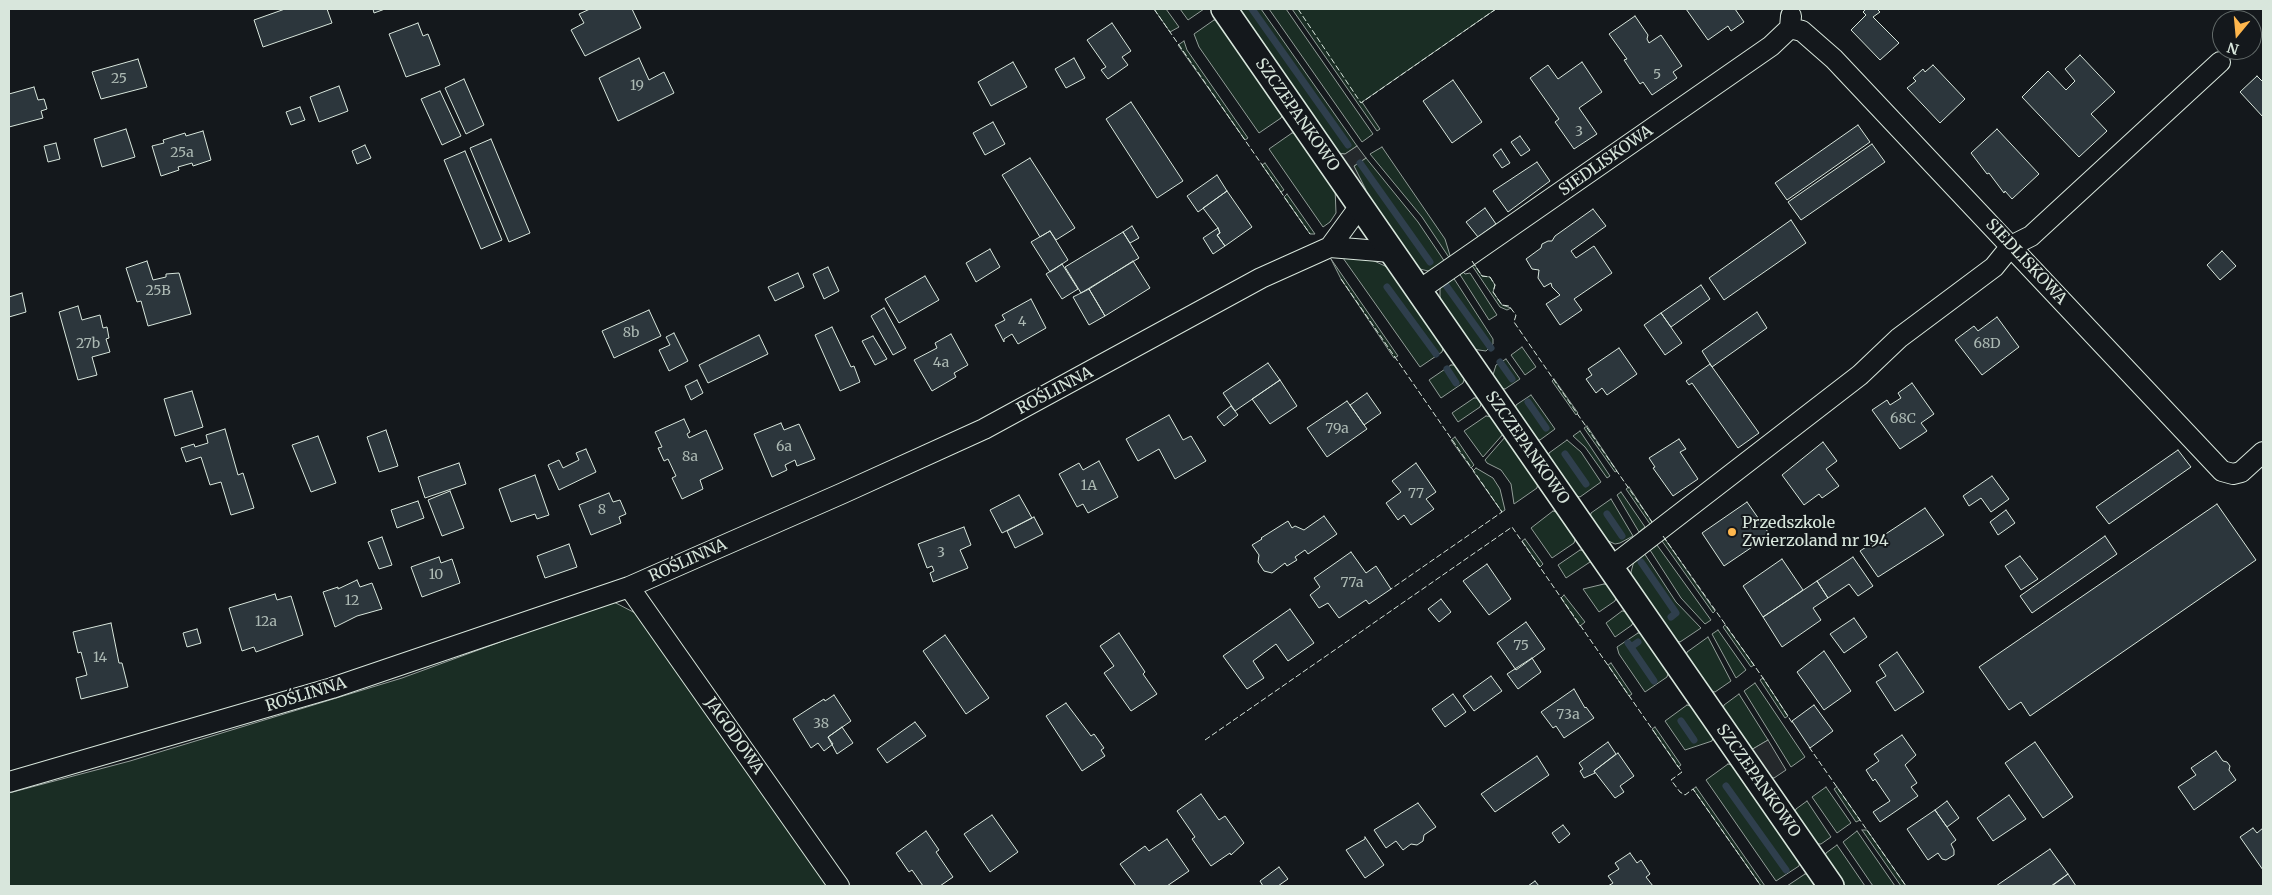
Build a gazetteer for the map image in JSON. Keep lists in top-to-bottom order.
{
  "streets": {
    "street": [
      "SZCZEPANKOWO",
      "SIEDLISKOWA",
      "ROŚLINNA",
      "JAGODOWA"
    ]
  },
  "crossings": [
    ["SZCZEPANKOWO", "SIEDLISKOWA"],
    ["SZCZEPANKOWO", "ROŚLINNA"],
    ["ROŚLINNA", "JAGODOWA"]
  ],
  "places": ["Przedszkole Zwierzoland nr 194"],
  "house_numbers": [
    "5",
    "25",
    "19",
    "3",
    "25a",
    "25B",
    "4",
    "8b",
    "27b",
    "68D",
    "4a",
    "68C",
    "79a",
    "6a",
    "8a",
    "1A",
    "77",
    "8",
    "3",
    "10",
    "77a",
    "12",
    "12a",
    "75",
    "14",
    "73a",
    "38"
  ],
  "north": "bottom"
}
